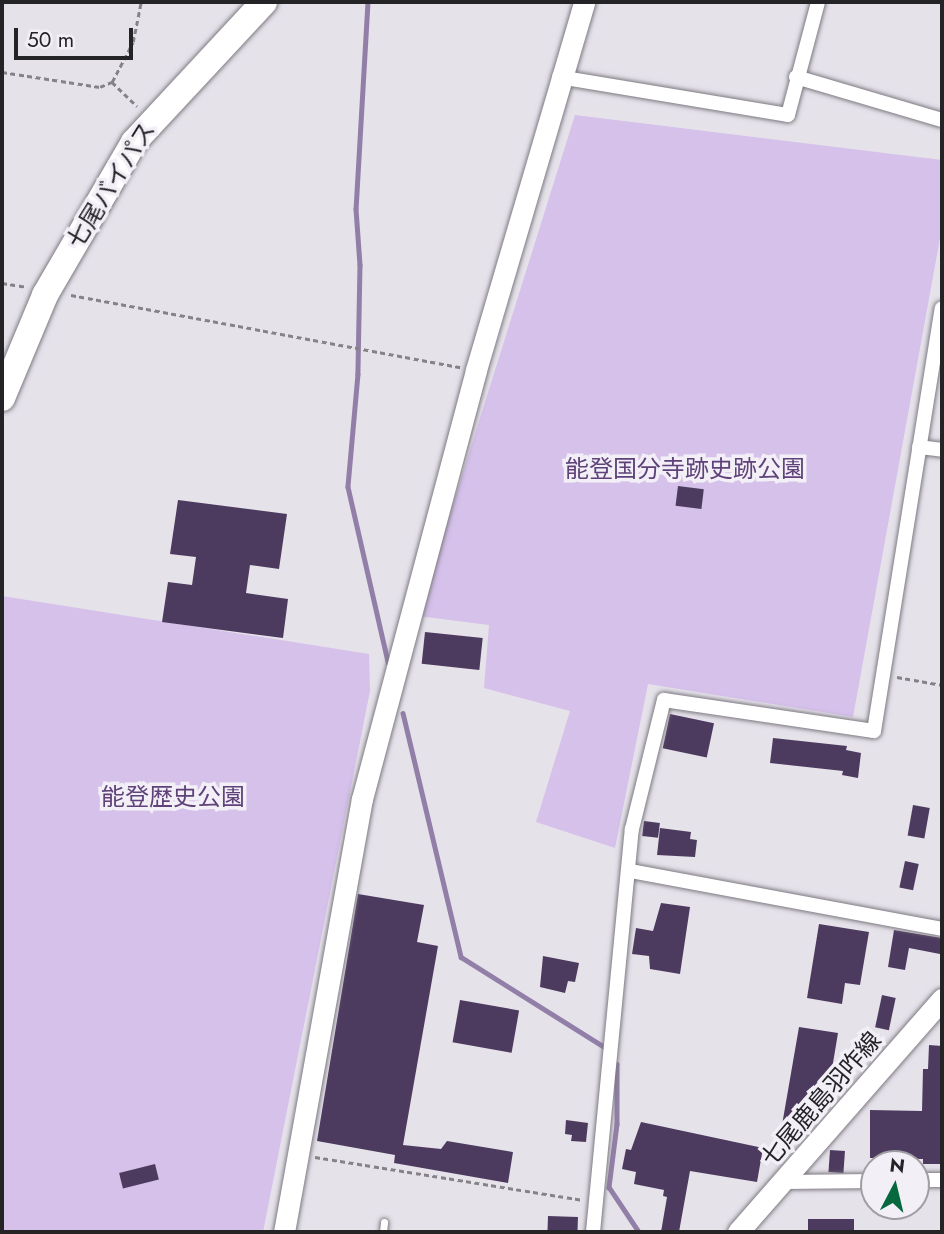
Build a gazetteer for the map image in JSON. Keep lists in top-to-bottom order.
{
  "streets": {
    "highway": ["七尾バイパス"],
    "street": ["七尾鹿島羽咋線"]
  },
  "parks": ["能登国分寺跡史跡公園", "能登歴史公園"],
  "scale_bar": "50 m",
  "north": "top"
}
